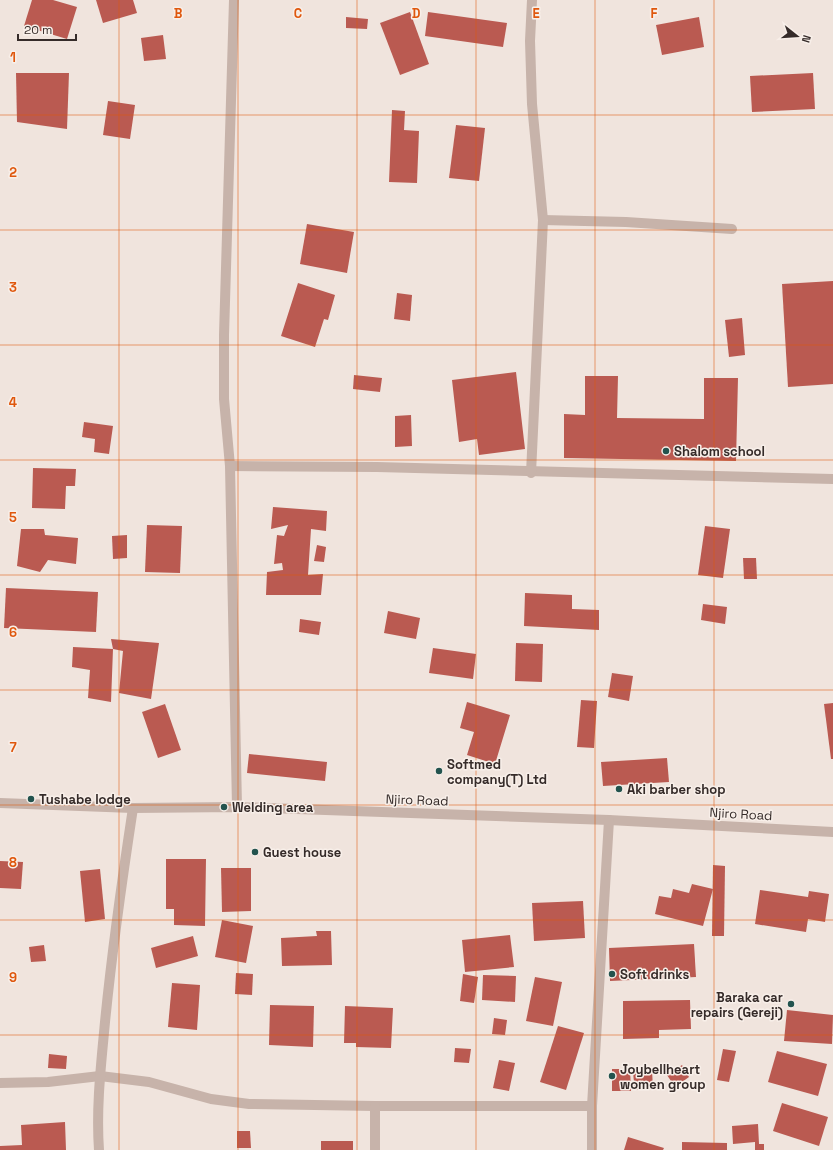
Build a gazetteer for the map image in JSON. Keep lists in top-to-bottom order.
{
  "streets": {
    "street": ["Njiro Road"]
  },
  "places": [
    "Shalom school",
    "Softmed company(T) Ltd",
    "Aki barber shop",
    "Tushabe lodge",
    "Welding area",
    "Guest house",
    "Soft drinks",
    "Baraka car repairs (Gereji)",
    "Joybellheart women group"
  ],
  "scale_bar": "20 m",
  "north": "right",
  "grid": {
    "columns": [
      "B",
      "C",
      "D",
      "E",
      "F"
    ],
    "rows": [
      "1",
      "2",
      "3",
      "4",
      "5",
      "6",
      "7",
      "8",
      "9"
    ]
  }
}
